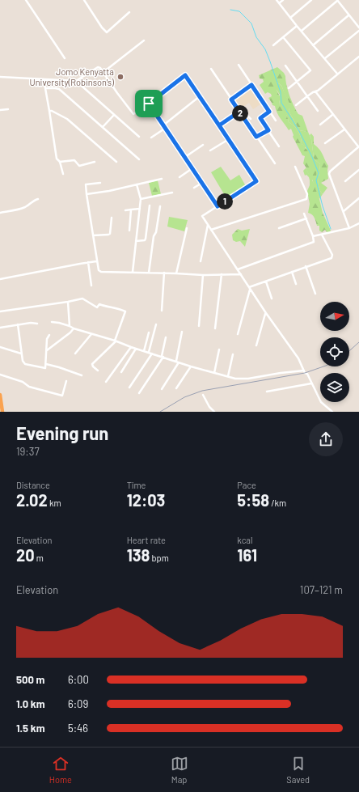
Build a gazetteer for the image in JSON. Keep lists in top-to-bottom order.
{
  "places": ["Jomo Kenyatta University(Robinson's)"],
  "north": "right",
  "page": {
    "pins": ["2", "1"],
    "heading": ["Evening run", "19:37"],
    "stats": [
      ["Distance", "2.02 km"],
      ["Time", "12:03"],
      ["Pace", "5:58 /km"],
      ["Elevation", "20 m"],
      ["Heart rate", "138 bpm"],
      ["kcal", "161"]
    ],
    "chart": ["Elevation", "107–121 m"],
    "list": [
      {
        "name": "500 m",
        "note": "6:00"
      },
      {
        "name": "1.0 km",
        "note": "6:09"
      },
      {
        "name": "1.5 km",
        "note": "5:46"
      }
    ],
    "tabs": ["Home", "Map", "Saved"]
  }
}
